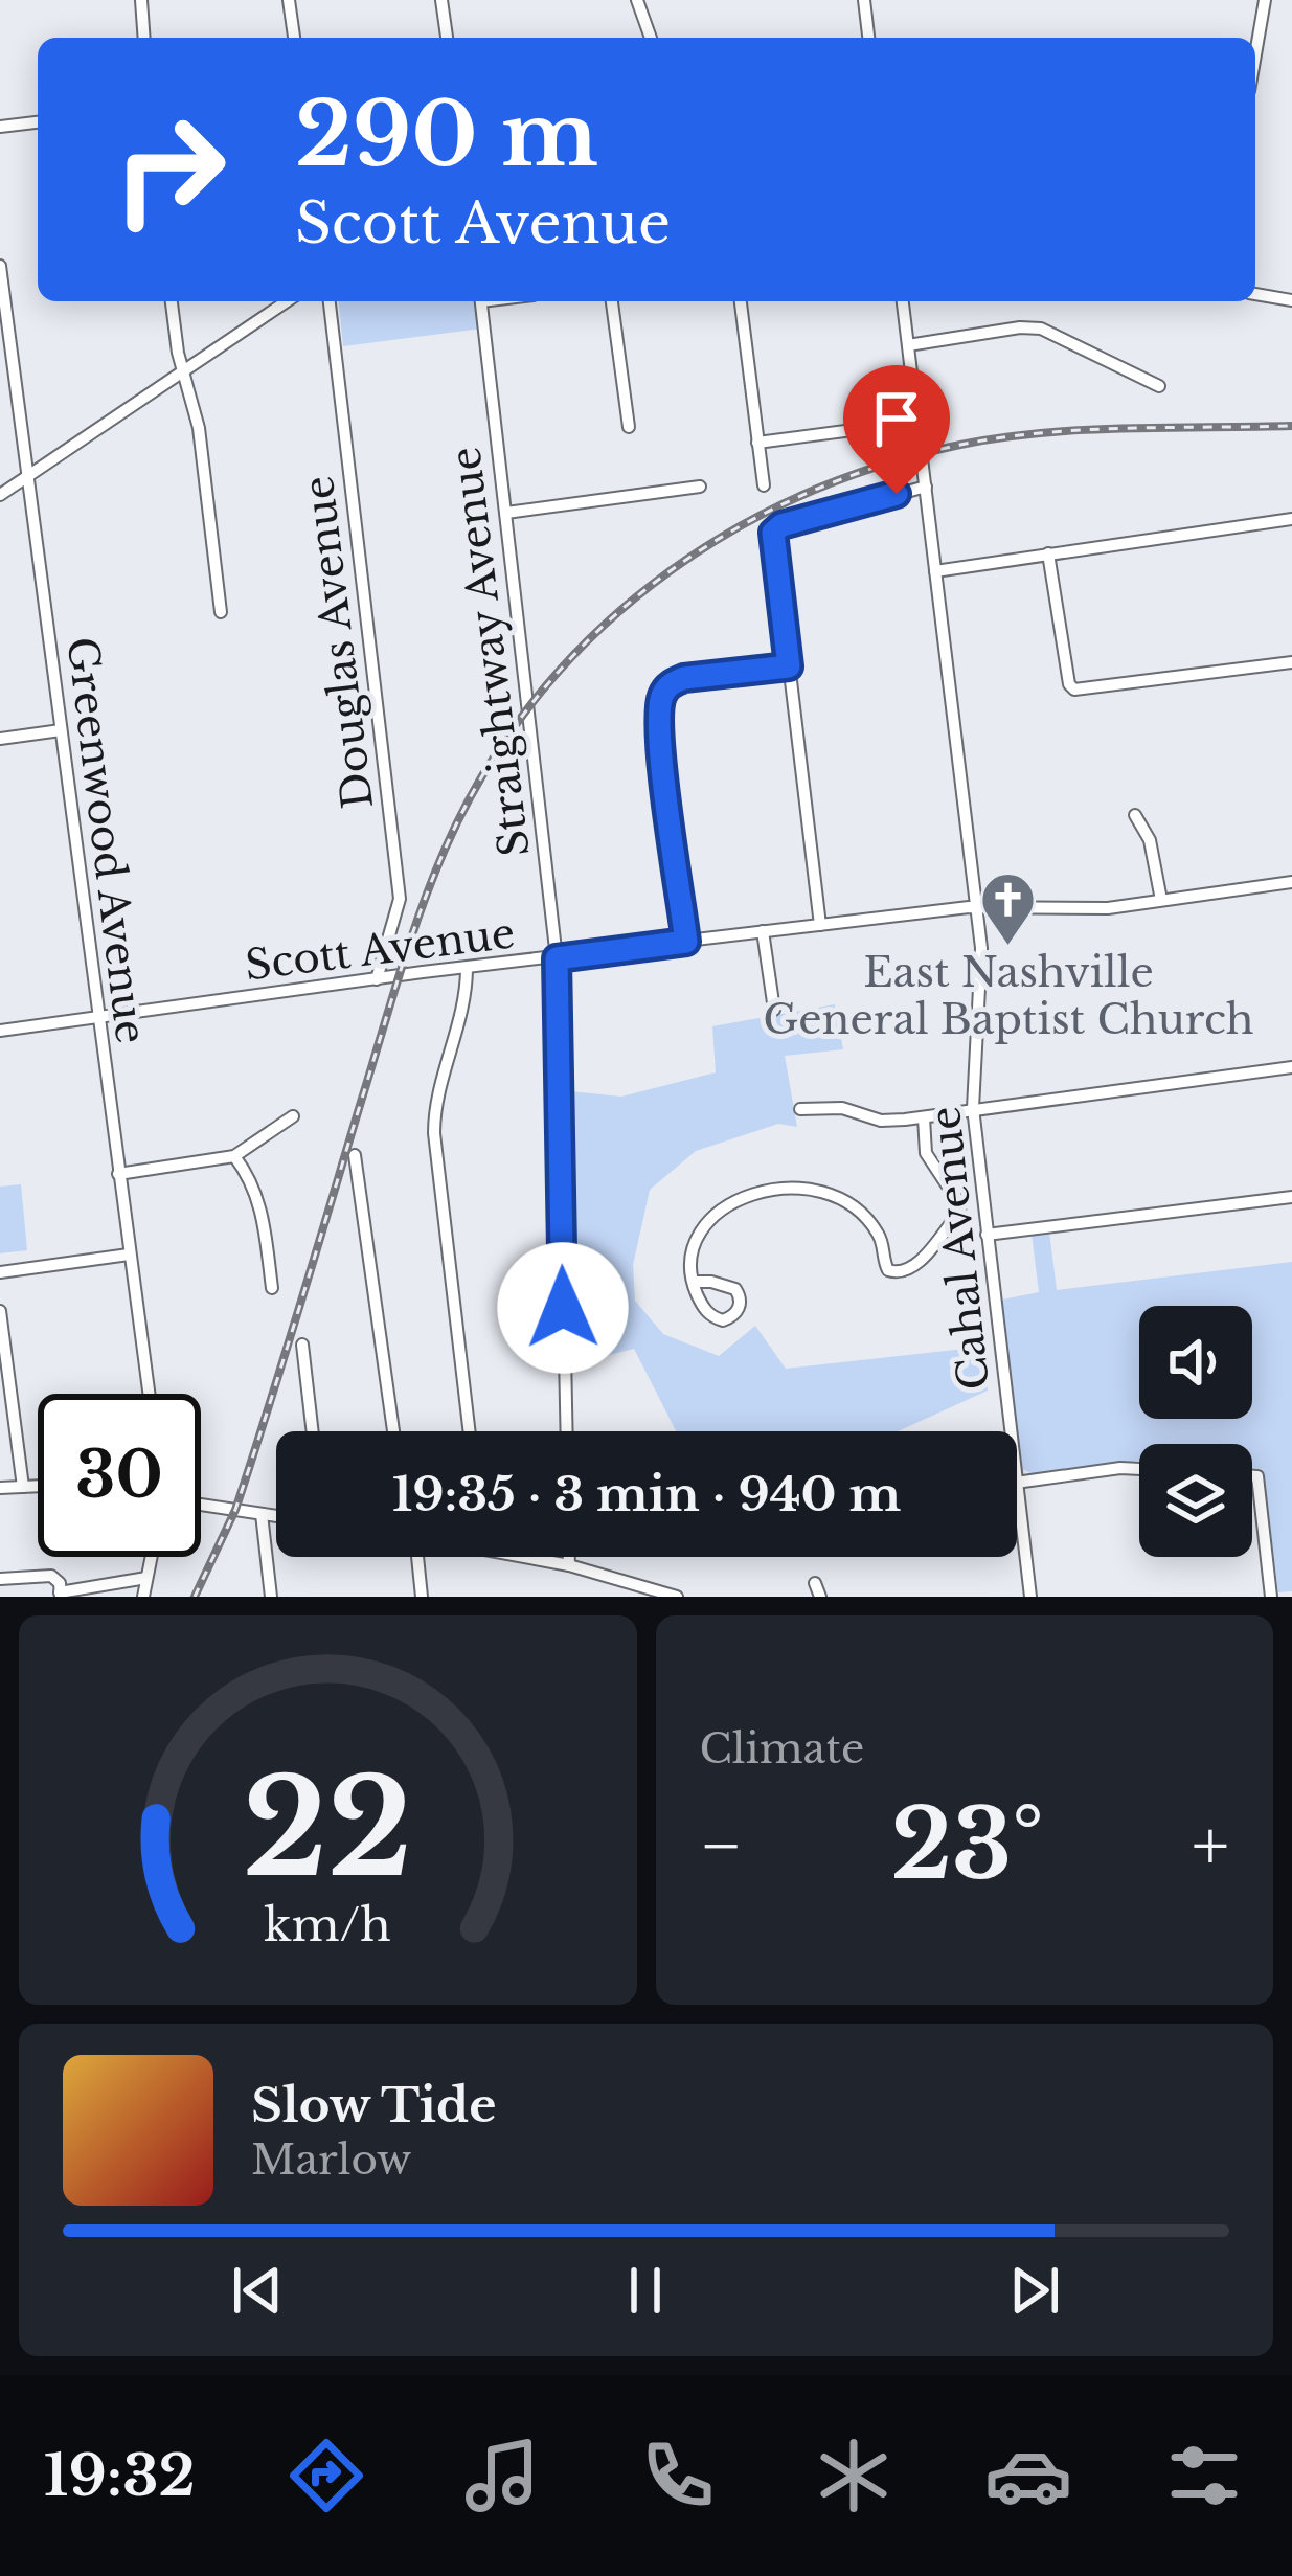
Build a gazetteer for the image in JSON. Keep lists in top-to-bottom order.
{
  "streets": {
    "street": [
      "Douglas Avenue",
      "Straightway Avenue",
      "Greenwood Avenue",
      "Scott Avenue",
      "Cahal Avenue"
    ]
  },
  "crossings": [
    ["Douglas Avenue", "Scott Avenue"],
    ["Straightway Avenue", "Scott Avenue"],
    ["Greenwood Avenue", "Scott Avenue"],
    ["Scott Avenue", "Cahal Avenue"]
  ],
  "places": {
    "church": ["East Nashville General Baptist Church"]
  },
  "page": {
    "turn": ["290 m", "Scott Avenue"],
    "limit": "30",
    "trip": "19:35 · 3 min · 940 m",
    "tile": "Climate",
    "heat": ["−", "23°", "+"],
    "song": ["Slow Tide", "Marlow"],
    "tabs": "19:32",
    "gauge": ["22", "km/h"]
  }
}
